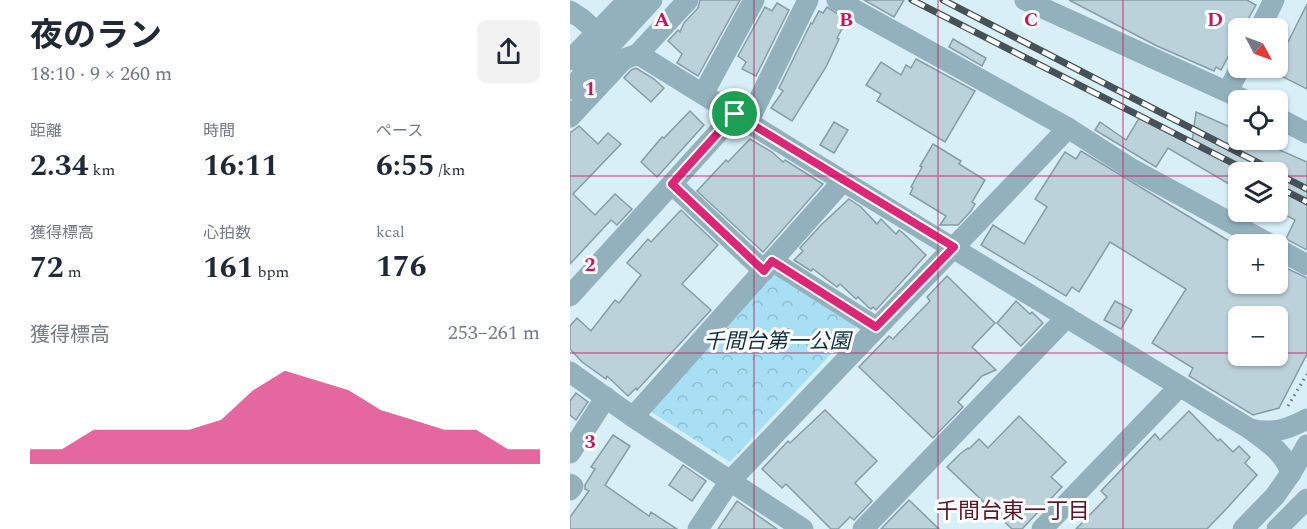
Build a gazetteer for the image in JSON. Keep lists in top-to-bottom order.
{
  "districts": ["千間台東一丁目"],
  "parks": ["千間台第一公園"],
  "north": "bottom right",
  "page": {
    "heading": ["夜のラン", "18:10 · 9 × 260 m"],
    "map_buttons": ["+", "−"],
    "stats": [
      ["距離", "2.34 km"],
      ["時間", "16:11"],
      ["ペース", "6:55 /km"],
      ["獲得標高", "72 m"],
      ["心拍数", "161 bpm"],
      ["kcal", "176"]
    ],
    "chart": ["獲得標高", "253–261 m"]
  },
  "grid": {
    "columns": [
      "A",
      "B",
      "C",
      "D"
    ],
    "rows": ["1", "2", "3"]
  }
}
